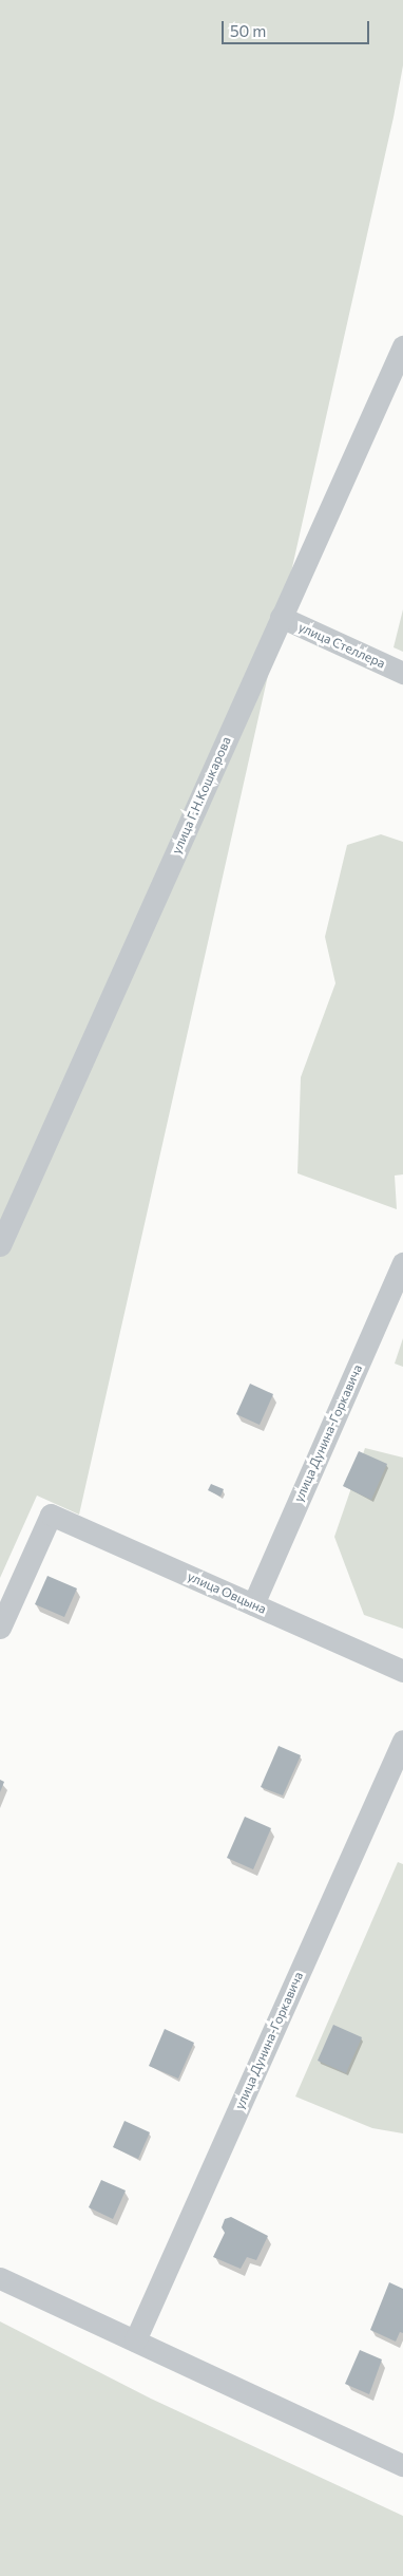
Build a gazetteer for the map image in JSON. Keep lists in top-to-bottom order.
{
  "streets": {
    "street": [
      "улица Стеллера",
      "улица Г.Н.Кошкарова",
      "улица Дунина-Горкавича",
      "улица Овцына"
    ]
  },
  "crossings": [
    ["улица Стеллера", "улица Г.Н.Кошкарова"],
    ["улица Дунина-Горкавича", "улица Овцына"]
  ],
  "scale_bar": "50 m"
}
